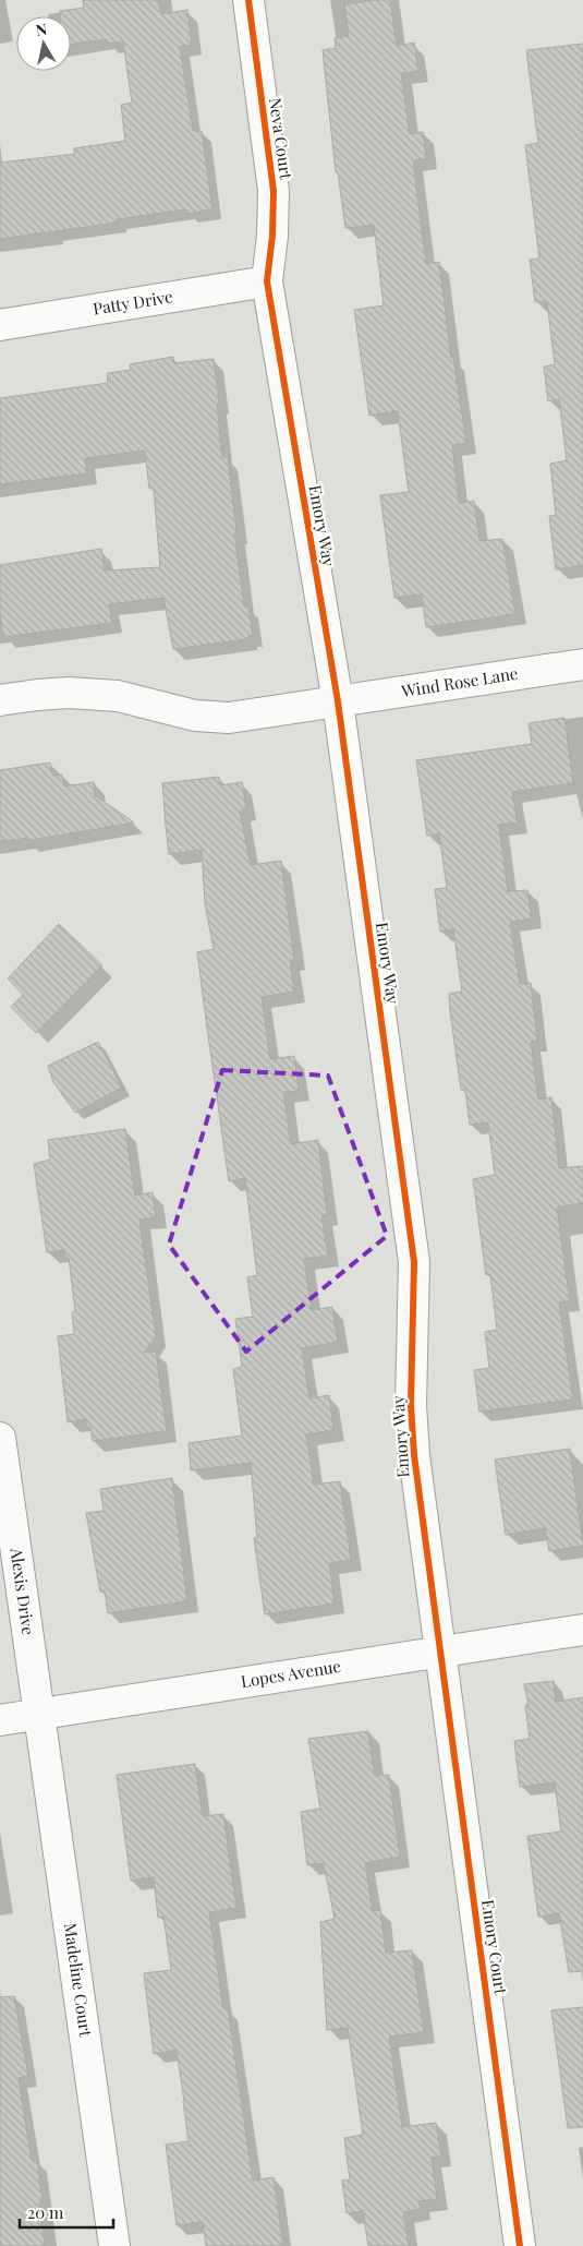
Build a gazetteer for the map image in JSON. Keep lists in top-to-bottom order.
{
  "streets": {
    "street": [
      "Neva Court",
      "Patty Drive",
      "Emory Way",
      "Wind Rose Lane",
      "Alexis Drive",
      "Lopes Avenue",
      "Emory Court",
      "Madeline Court"
    ]
  },
  "crossings": [
    ["Neva Court", "Patty Drive"],
    ["Neva Court", "Emory Way"],
    ["Patty Drive", "Emory Way"],
    ["Emory Way", "Wind Rose Lane"],
    ["Emory Way", "Lopes Avenue"],
    ["Emory Way", "Emory Court"],
    ["Alexis Drive", "Lopes Avenue"],
    ["Alexis Drive", "Madeline Court"],
    ["Lopes Avenue", "Emory Court"],
    ["Lopes Avenue", "Madeline Court"]
  ],
  "scale_bar": "20 m",
  "north": "top"
}
